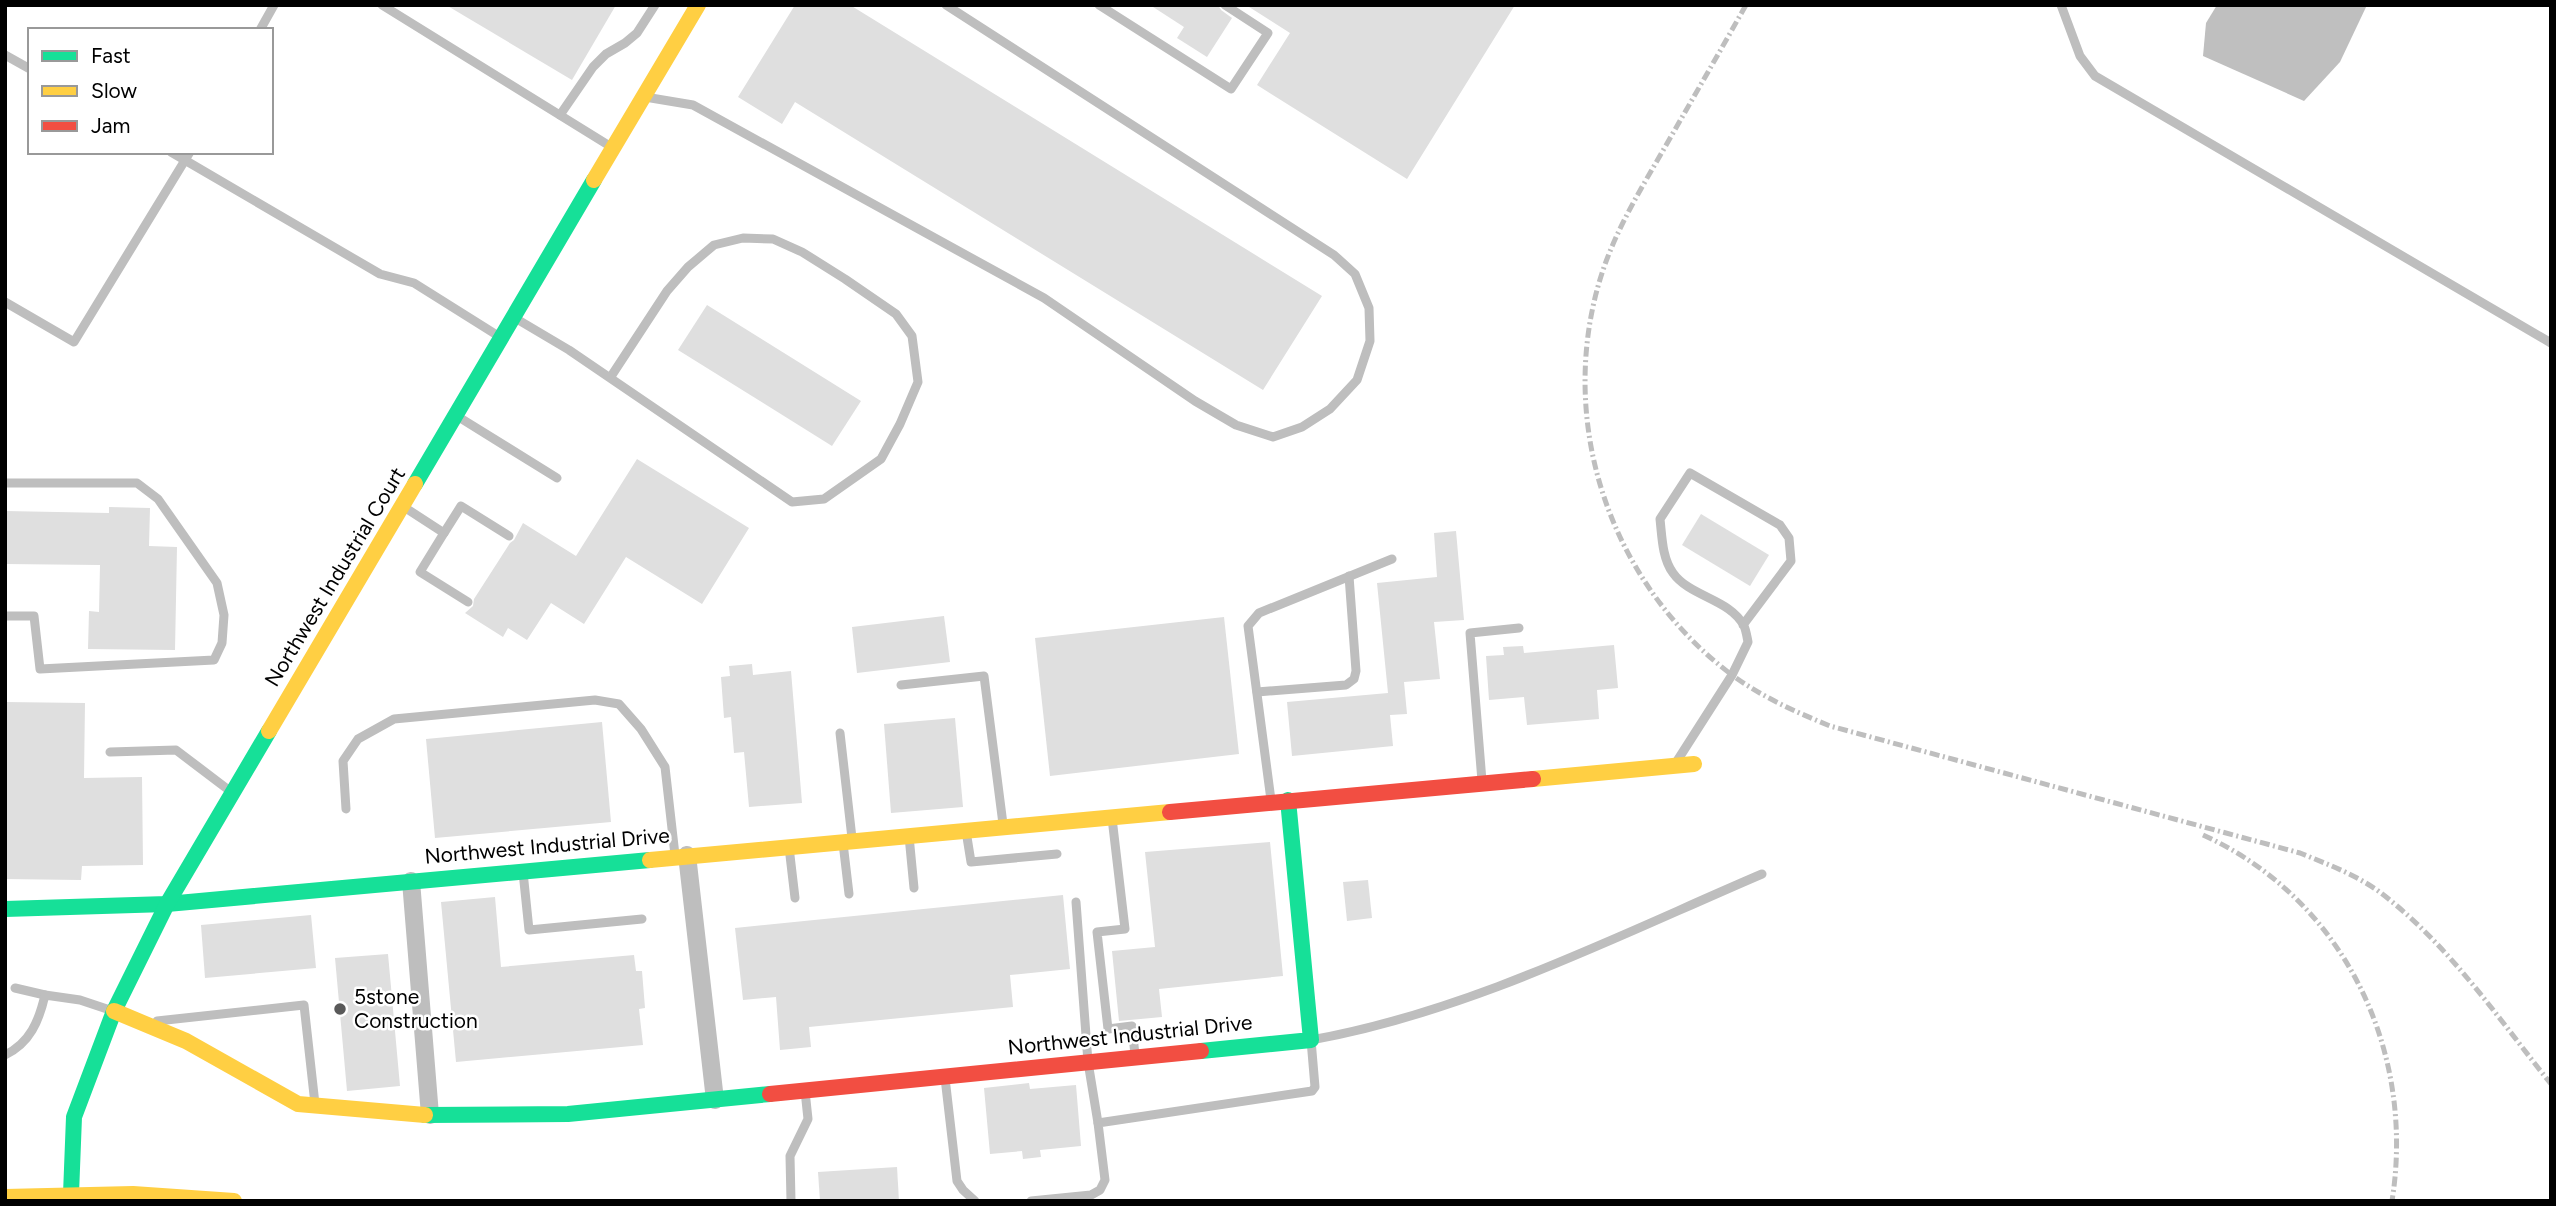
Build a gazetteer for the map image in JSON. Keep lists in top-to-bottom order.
{
  "streets": {
    "street": ["Northwest Industrial Court", "Northwest Industrial Drive"]
  },
  "crossings": [
    ["Northwest Industrial Court", "Northwest Industrial Drive"]
  ],
  "places": ["5stone Construction"],
  "legend": ["Fast", "Slow", "Jam"]
}
